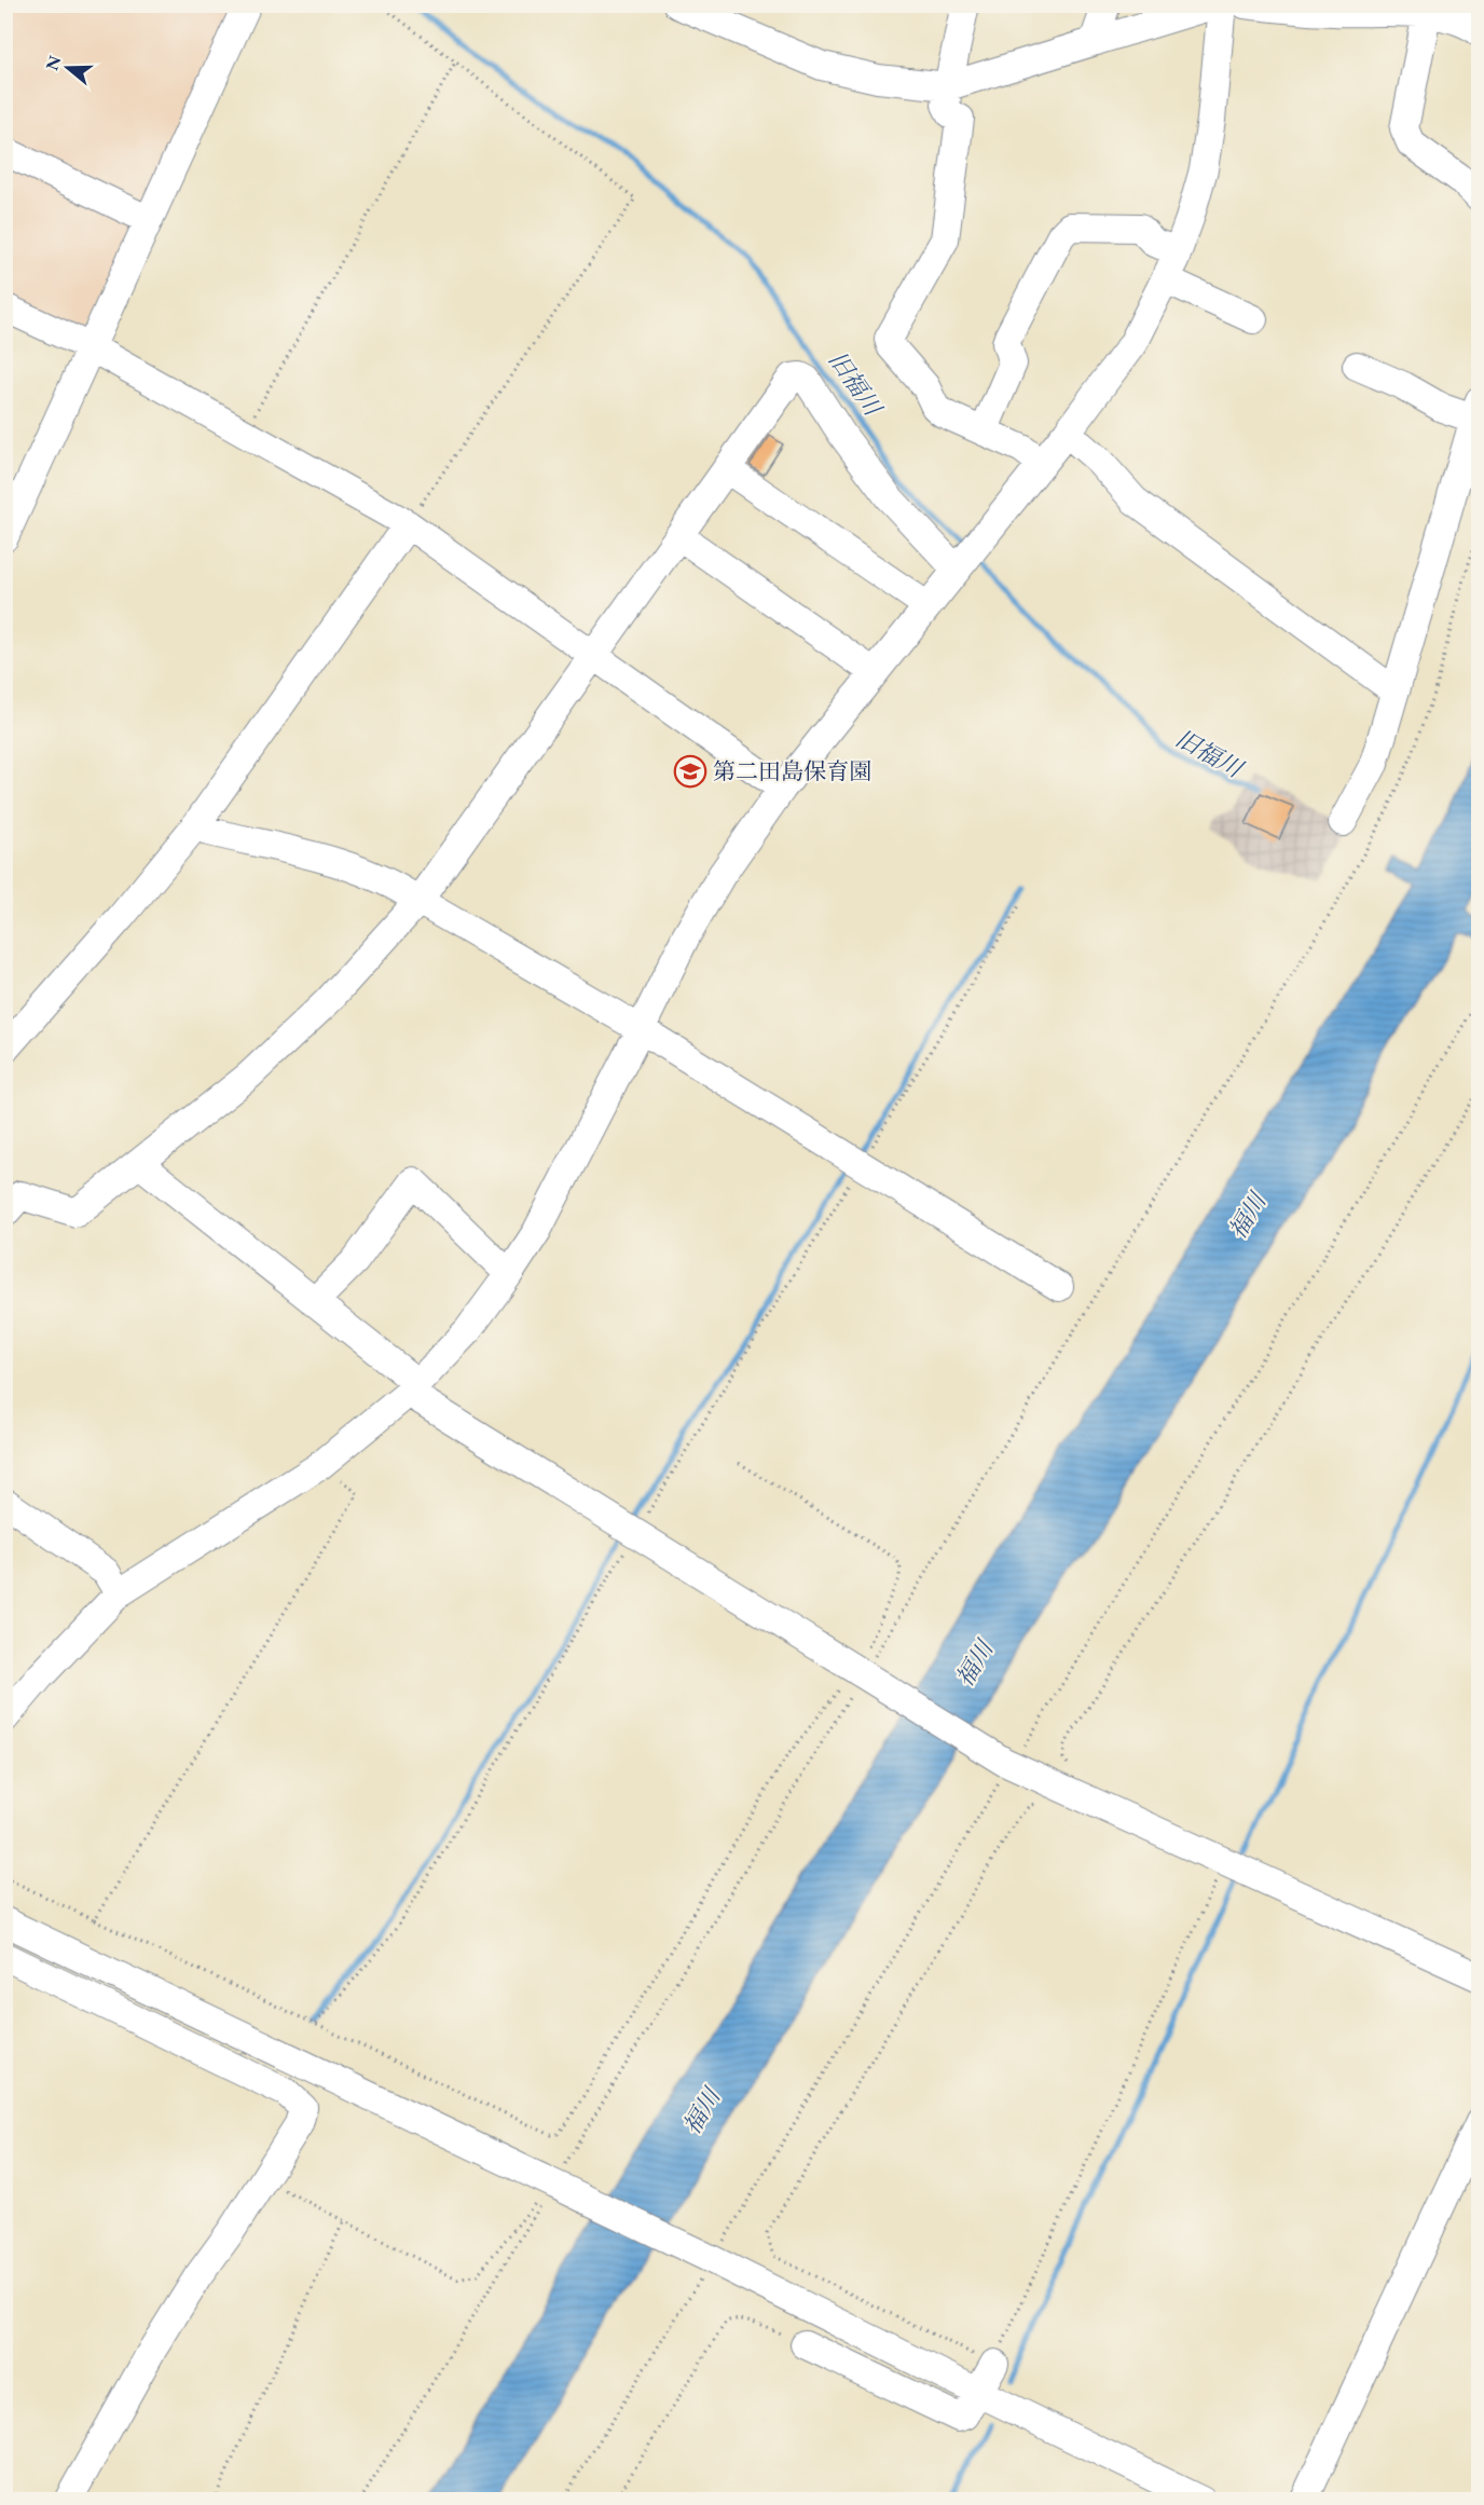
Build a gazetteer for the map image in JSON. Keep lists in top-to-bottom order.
{
  "water": ["旧福川", "福川"],
  "places": {
    "school or university": ["第二田島保育園"]
  },
  "north": "left"
}
